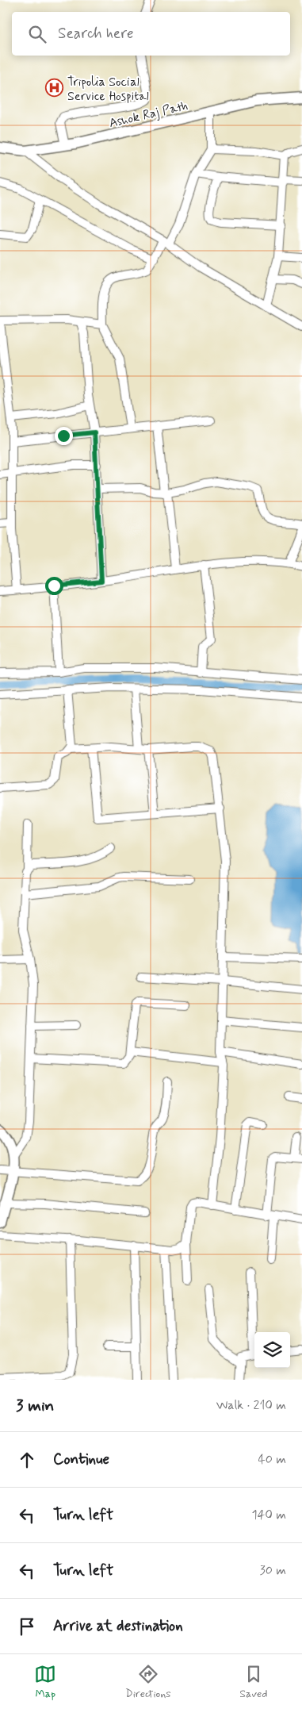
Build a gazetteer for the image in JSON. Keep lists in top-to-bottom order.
{
  "streets": {
    "main road": ["Ashok Raj Path"]
  },
  "places": {
    "hospital": ["Tripolia Social Service Hospital"]
  },
  "page": {
    "search": "Search here",
    "heading": ["3 min", "Walk · 210 m"],
    "list": [
      ["Continue", "40 m"],
      ["Turn left", "140 m"],
      ["Turn left", "30 m"],
      "Arrive at destination"
    ],
    "nav": ["Map", "Directions", "Saved"]
  }
}
